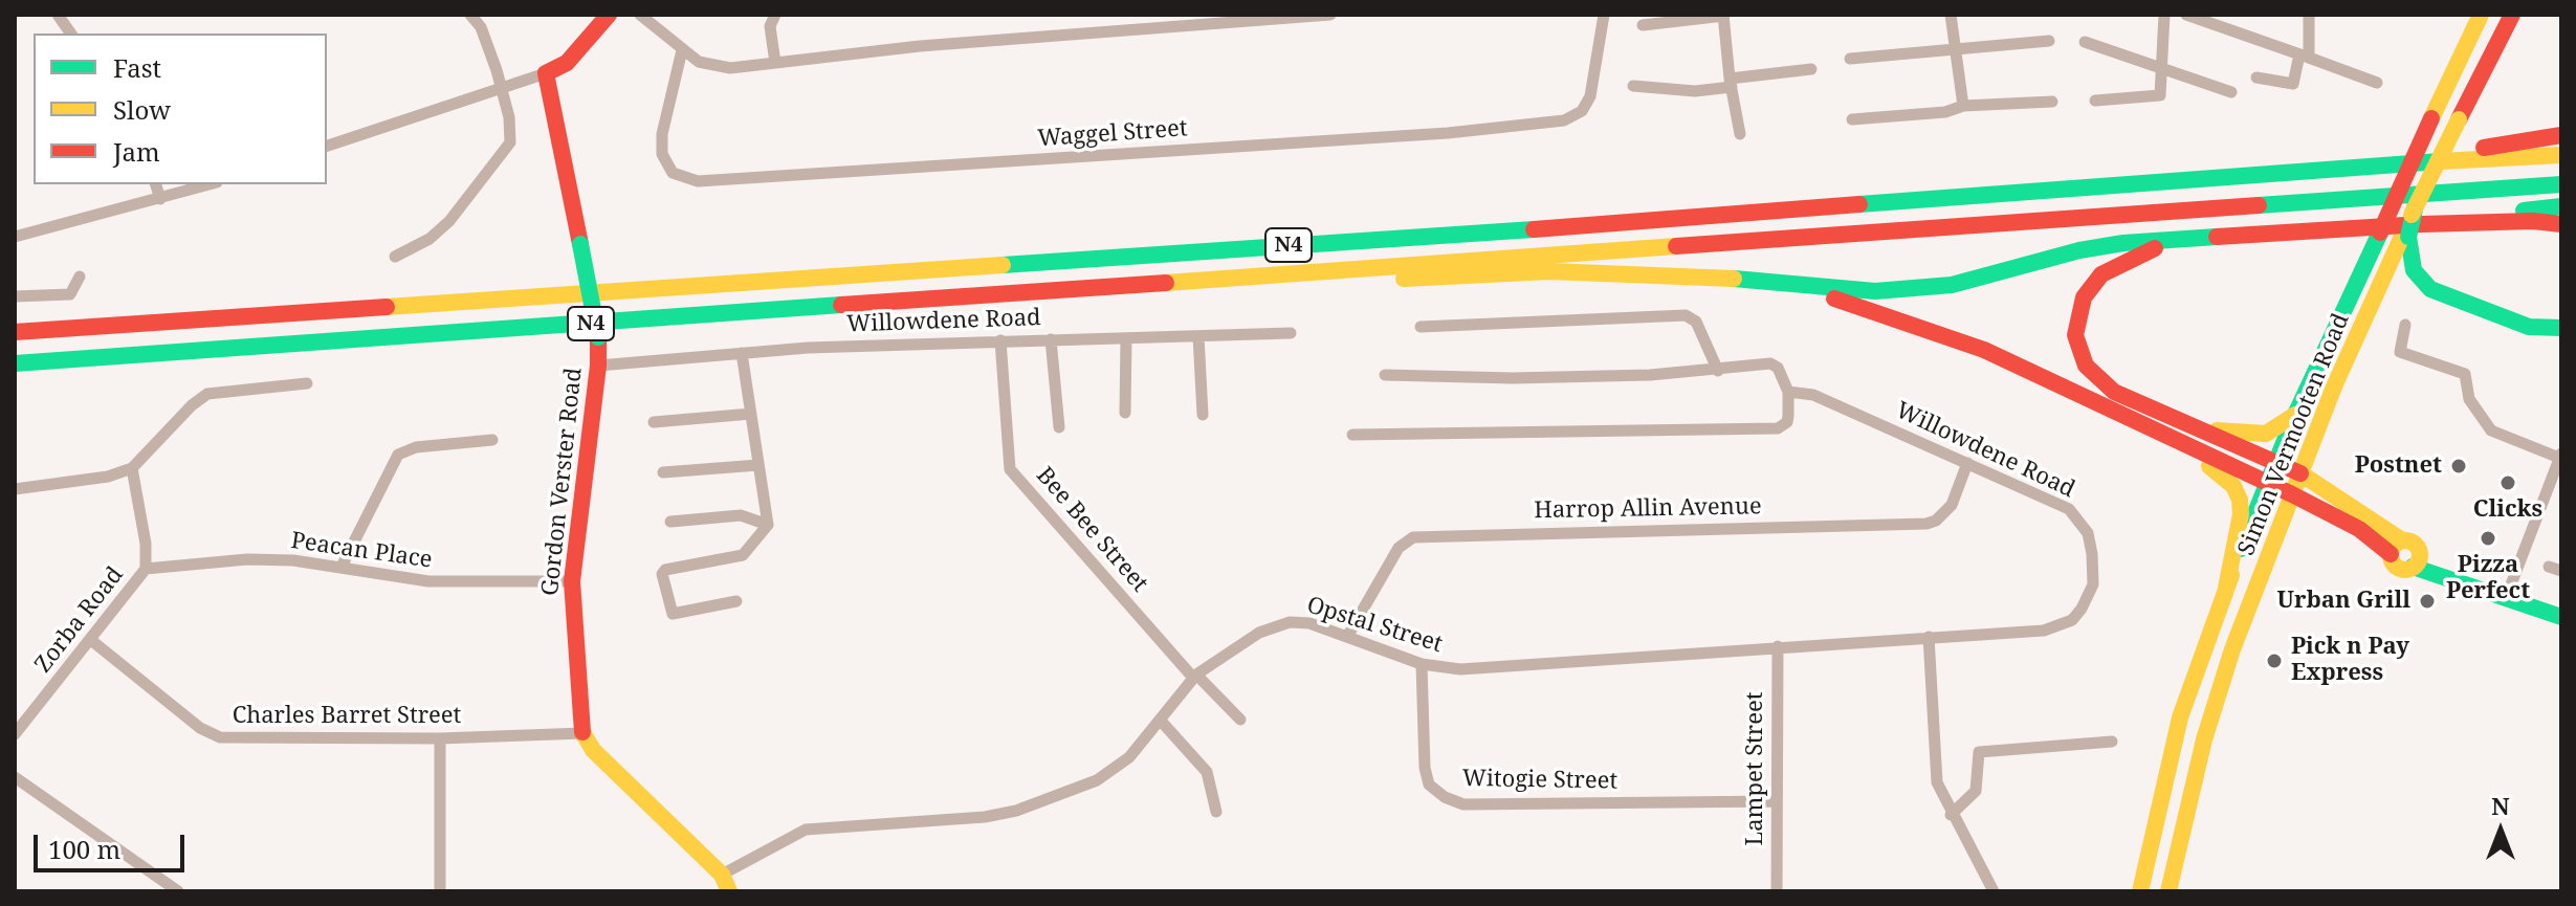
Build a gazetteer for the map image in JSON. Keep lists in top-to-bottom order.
{
  "streets": {
    "main road": ["N4", "Simon Vermooten Road", "Gordon Verster Road"],
    "street": [
      "Waggel Street",
      "Willowdene Road",
      "Harrop Allin Avenue",
      "Bee Bee Street",
      "Peacan Place",
      "Zorba Road",
      "Opstal Street",
      "Charles Barret Street",
      "Lampet Street",
      "Witogie Street"
    ]
  },
  "crossings": [
    ["Willowdene Road", "Gordon Verster Road"],
    ["Willowdene Road", "Harrop Allin Avenue"],
    ["Willowdene Road", "Bee Bee Street"],
    ["Willowdene Road", "Opstal Street"],
    ["Gordon Verster Road", "Peacan Place"],
    ["Gordon Verster Road", "Opstal Street"],
    ["Gordon Verster Road", "Charles Barret Street"],
    ["Harrop Allin Avenue", "Opstal Street"],
    ["Bee Bee Street", "Opstal Street"],
    ["Peacan Place", "Zorba Road"],
    ["Zorba Road", "Charles Barret Street"],
    ["Opstal Street", "Lampet Street"],
    ["Opstal Street", "Witogie Street"],
    ["Lampet Street", "Witogie Street"]
  ],
  "places": [
    "Postnet",
    "Clicks",
    "Pizza Perfect",
    "Urban Grill",
    "Pick n Pay Express"
  ],
  "legend": ["Fast", "Slow", "Jam"],
  "scale_bar": "100 m",
  "north": "top"
}
